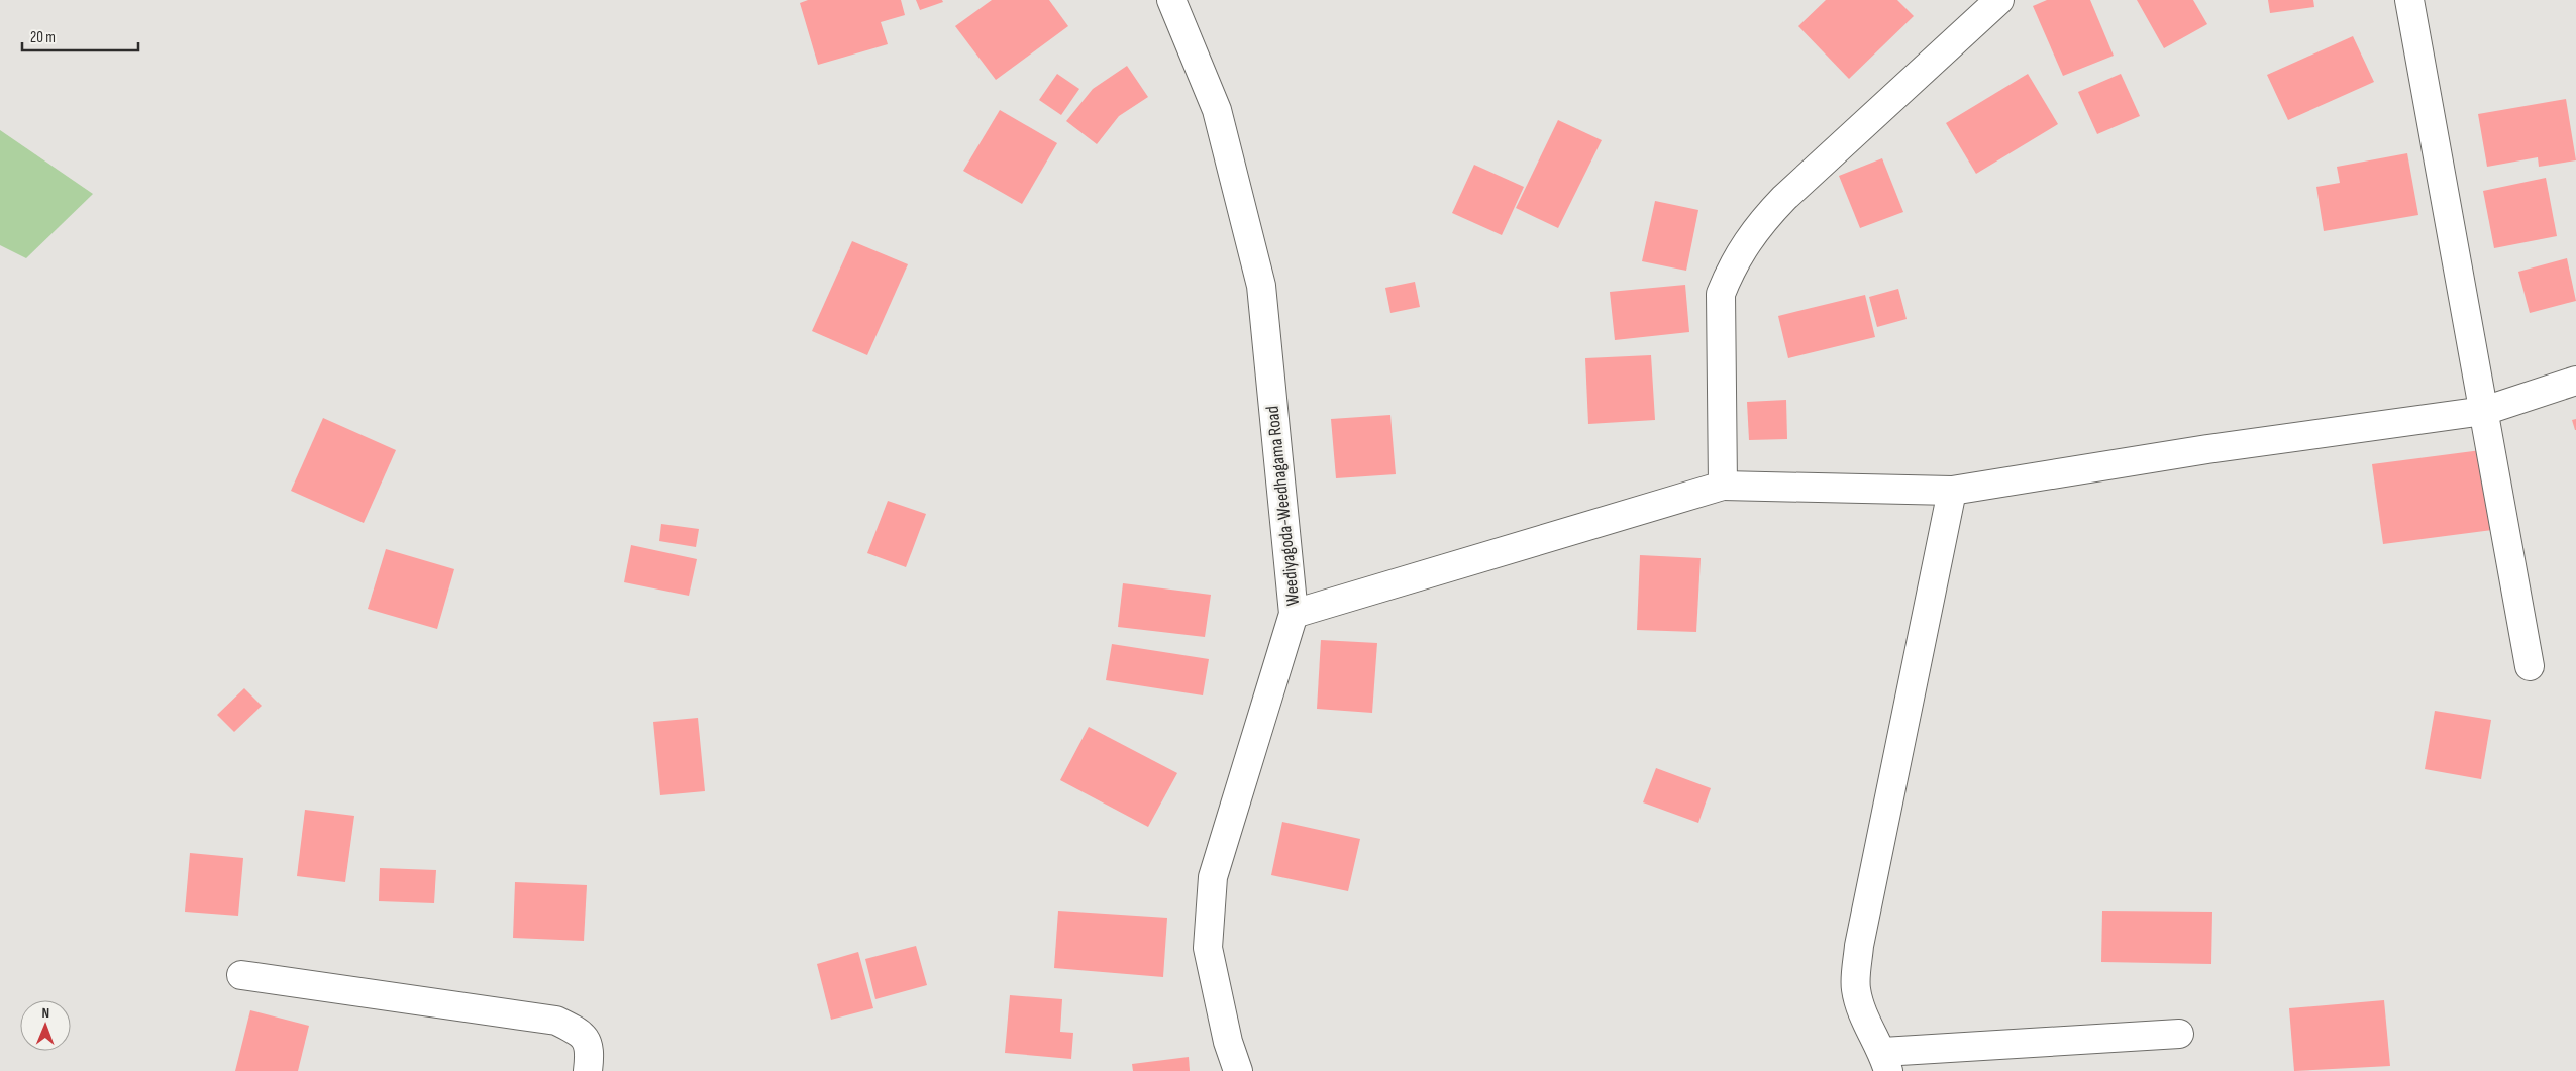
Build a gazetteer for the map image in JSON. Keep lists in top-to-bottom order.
{
  "streets": {
    "street": ["Weediyagoda-Weedhagama Road"]
  },
  "scale_bar": "20 m",
  "north": "top"
}
